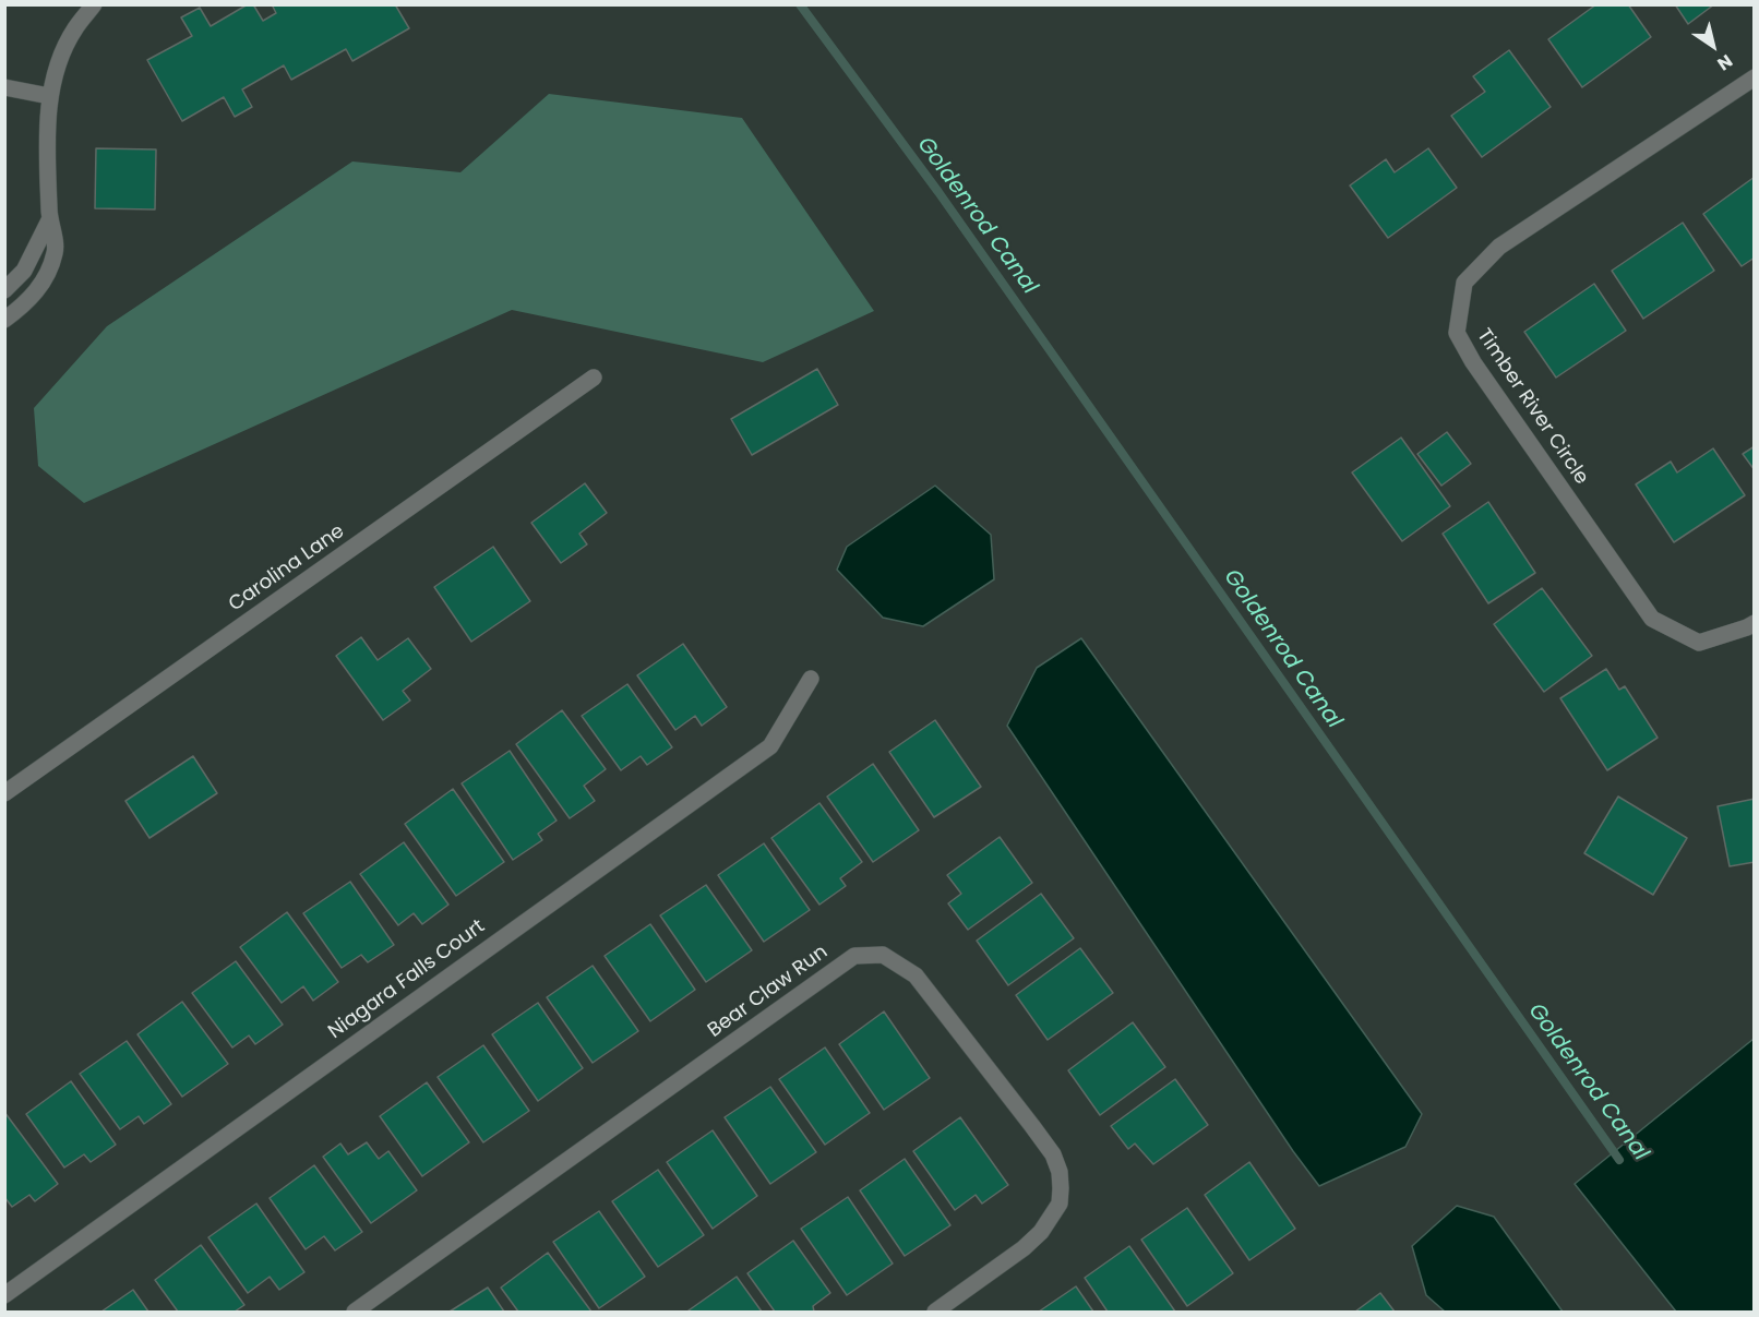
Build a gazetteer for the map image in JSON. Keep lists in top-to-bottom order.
{
  "streets": {
    "street": [
      "Timber River Circle",
      "Carolina Lane",
      "Niagara Falls Court",
      "Bear Claw Run"
    ]
  },
  "water": ["Goldenrod Canal"],
  "north": "bottom right"
}
